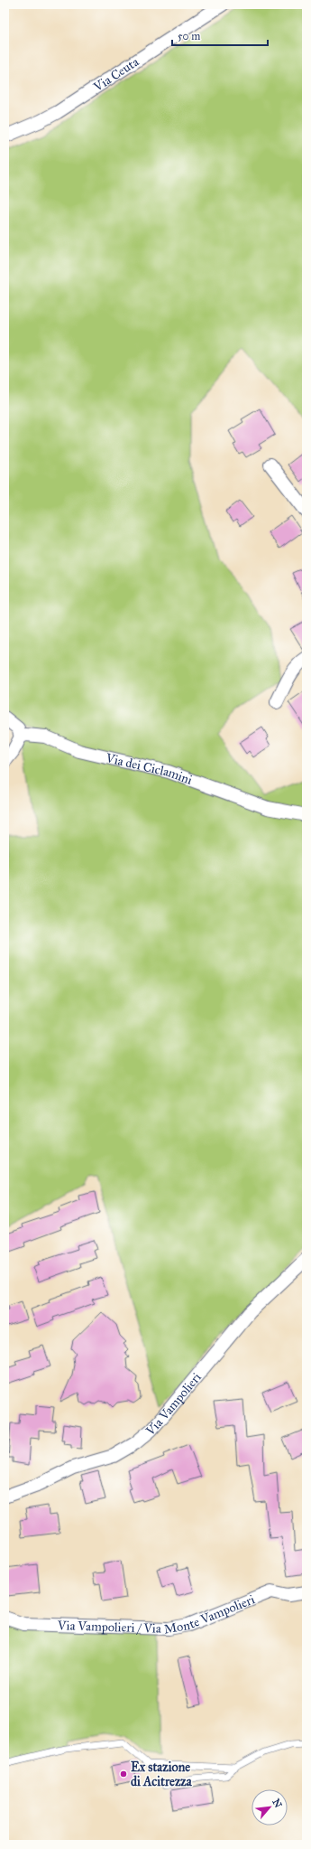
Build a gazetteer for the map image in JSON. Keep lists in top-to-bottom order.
{
  "streets": {
    "street": [
      "Via Ceuta",
      "Via dei Ciclamini",
      "Via Vampolieri",
      "Via Vampolieri / Via Monte Vampolieri"
    ]
  },
  "places": ["Ex stazione di Acitrezza"],
  "scale_bar": "50 m",
  "north": "top right"
}
